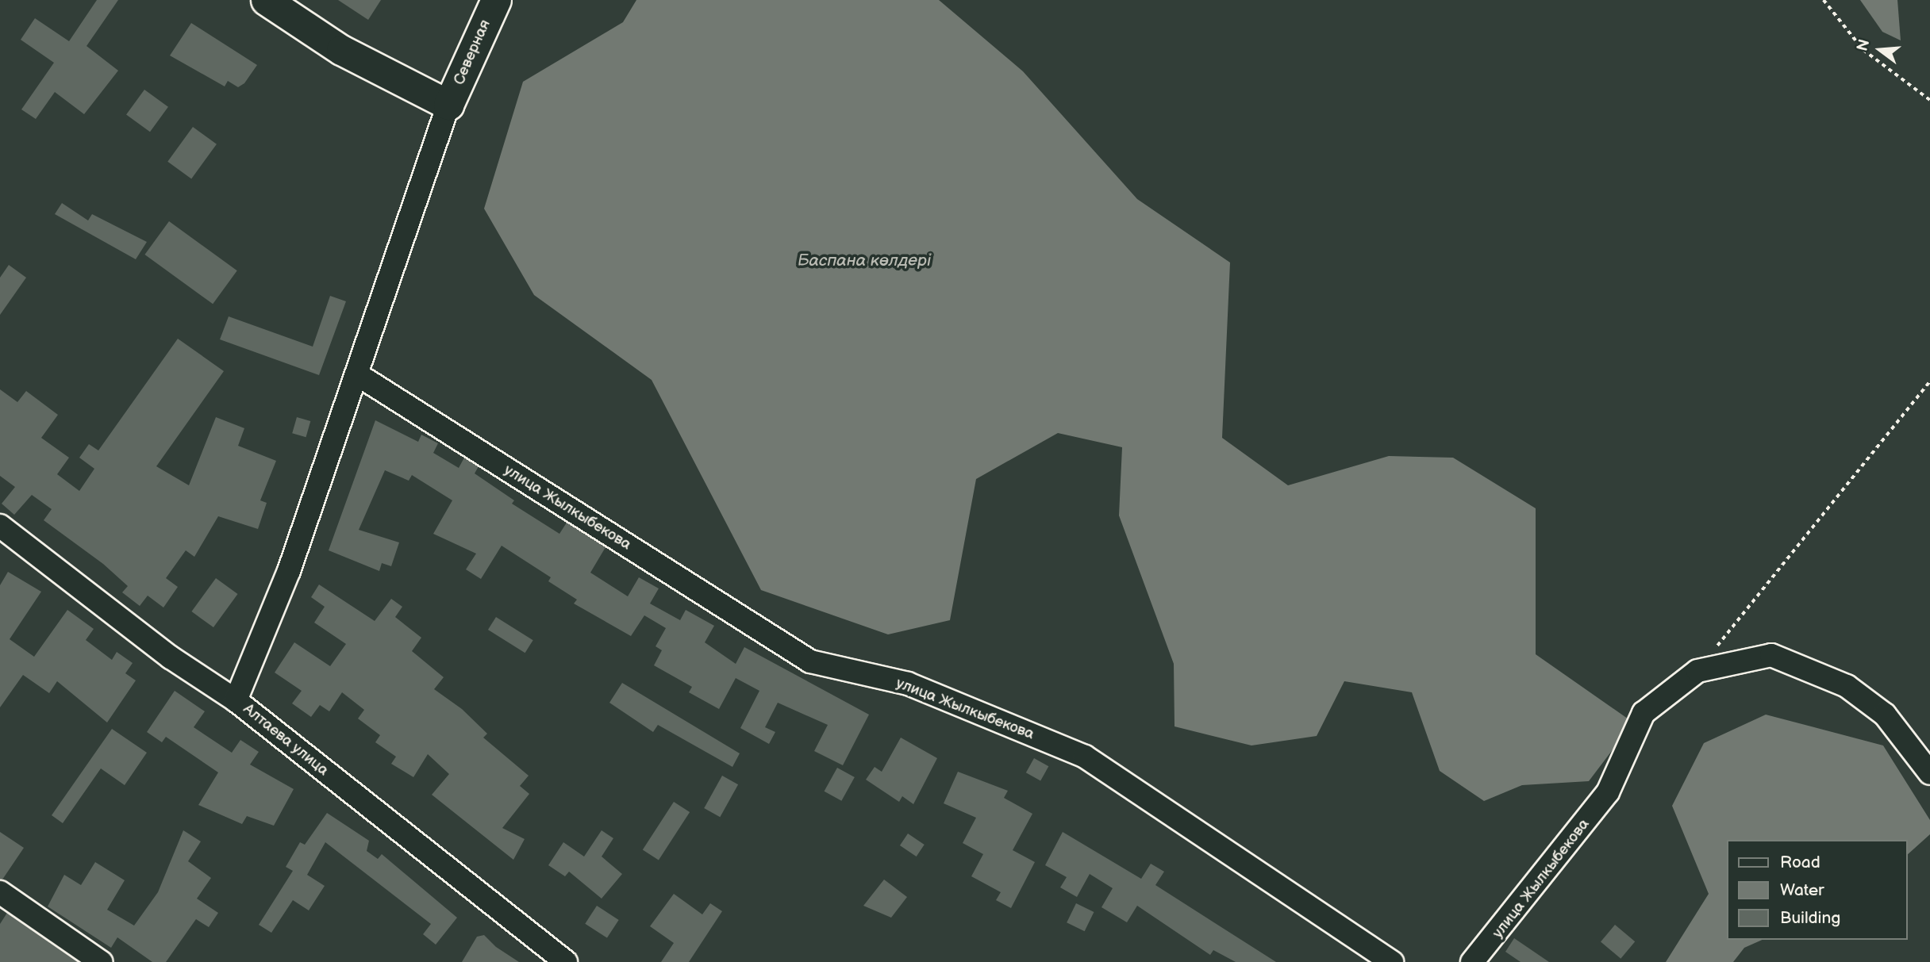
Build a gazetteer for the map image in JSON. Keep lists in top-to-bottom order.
{
  "streets": {
    "main road": ["Северная"],
    "street": ["улица Жылкыбекова", "Алтаева улица"]
  },
  "water": ["Баспана көлдері"],
  "legend": ["Road", "Water", "Building"],
  "north": "left"
}
